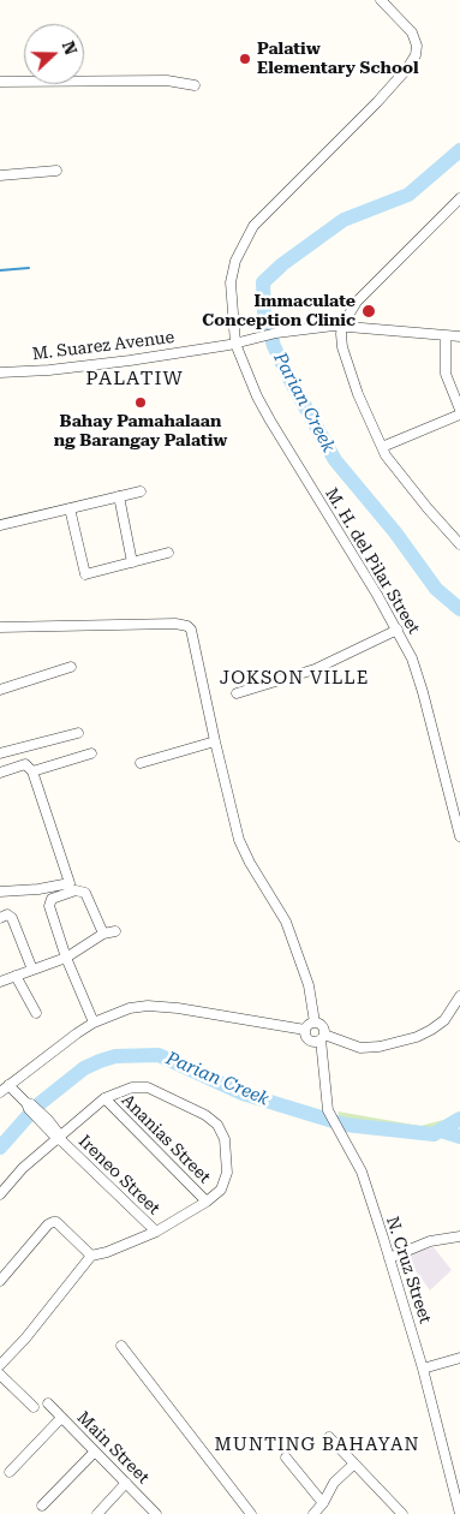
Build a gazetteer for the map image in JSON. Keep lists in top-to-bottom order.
{
  "streets": {
    "street": [
      "M. Suarez Avenue",
      "M. H. del Pilar Street",
      "Ananias Street",
      "Ireneo Street",
      "N. Cruz Street",
      "Main Street"
    ]
  },
  "crossings": [
    ["M. Suarez Avenue", "M. H. del Pilar Street"]
  ],
  "districts": ["PALATIW", "JOKSON VILLE", "MUNTING BAHAYAN"],
  "water": ["Parian Creek"],
  "places": ["Palatiw Elementary School", "Immaculate Conception Clinic", "Bahay Pamahalaan ng Barangay Palatiw"],
  "north": "right"
}
